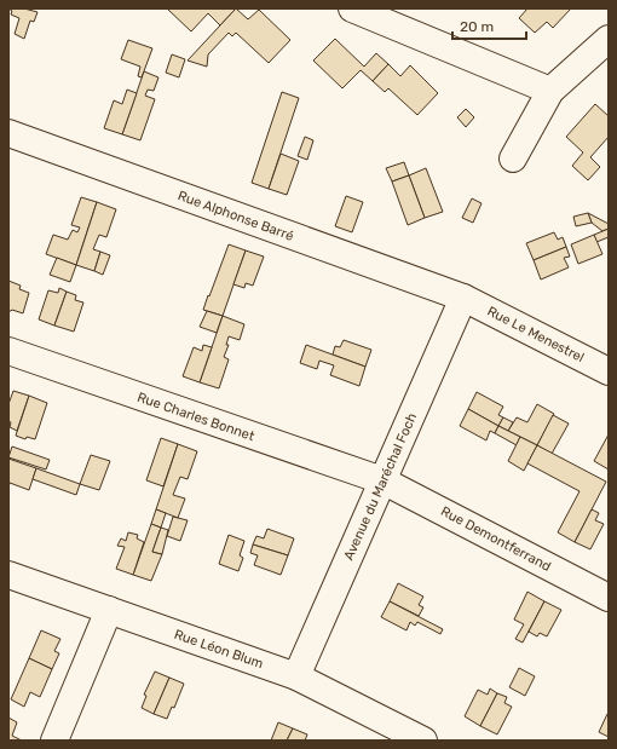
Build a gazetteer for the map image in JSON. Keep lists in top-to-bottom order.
{
  "streets": {
    "street": [
      "Rue Alphonse Barré",
      "Rue Le Menestrel",
      "Rue Charles Bonnet",
      "Avenue du Maréchal Foch",
      "Rue Demontferrand",
      "Rue Léon Blum"
    ]
  },
  "crossings": [
    ["Rue Alphonse Barré", "Rue Le Menestrel"],
    ["Rue Alphonse Barré", "Avenue du Maréchal Foch"],
    ["Rue Le Menestrel", "Avenue du Maréchal Foch"],
    ["Rue Charles Bonnet", "Avenue du Maréchal Foch"],
    ["Rue Charles Bonnet", "Rue Demontferrand"],
    ["Avenue du Maréchal Foch", "Rue Demontferrand"],
    ["Avenue du Maréchal Foch", "Rue Léon Blum"]
  ],
  "scale_bar": "20 m"
}
